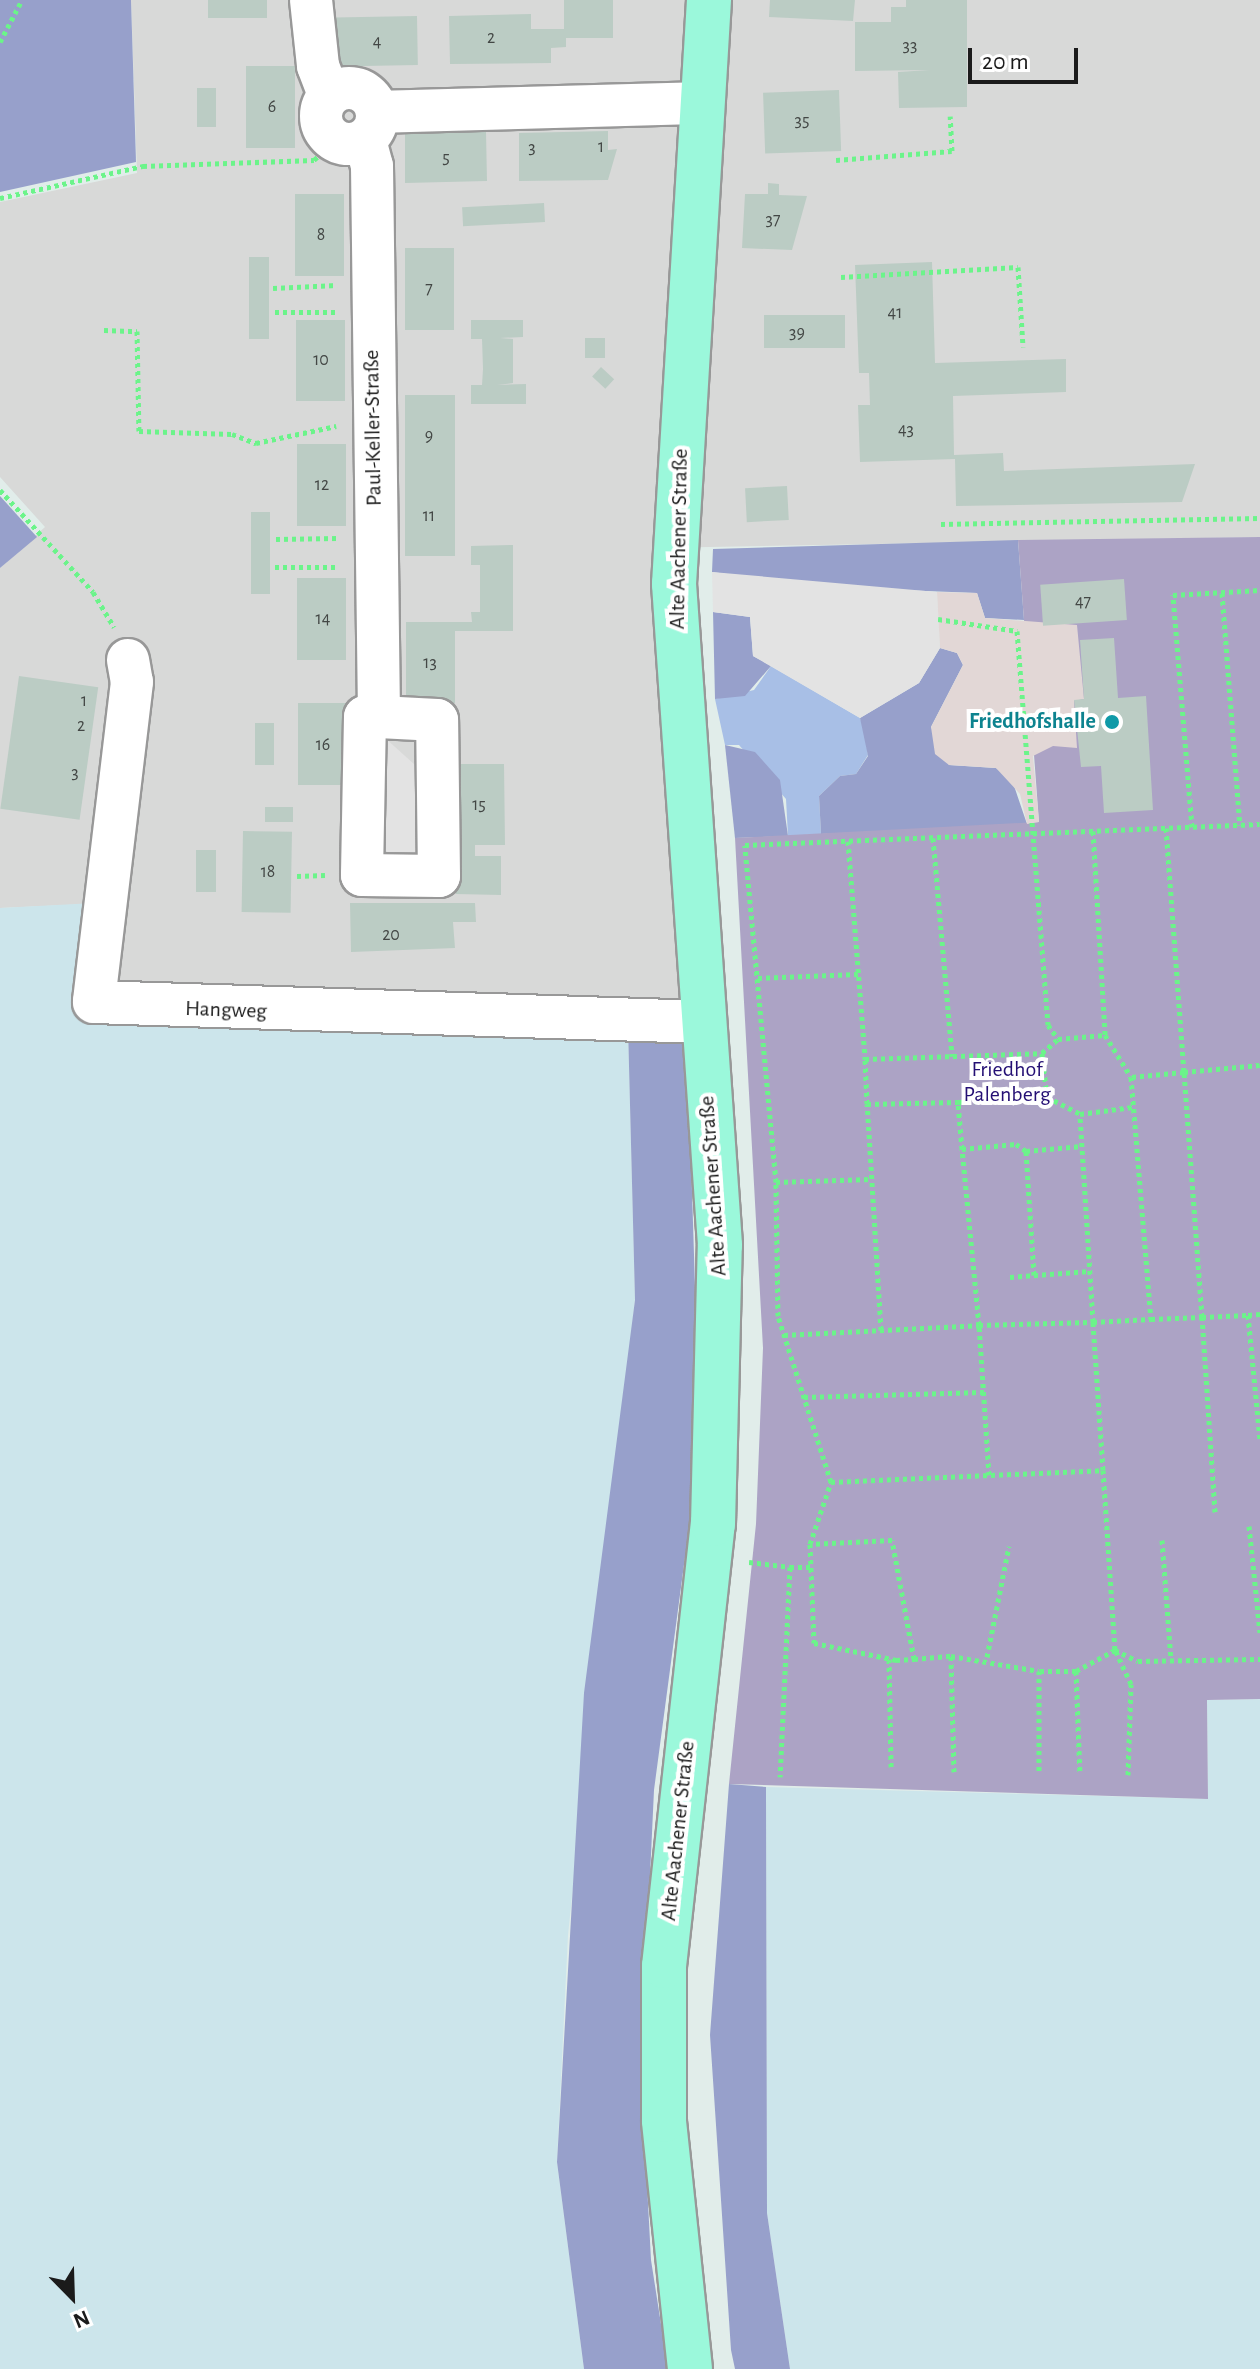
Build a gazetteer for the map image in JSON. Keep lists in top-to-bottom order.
{
  "streets": {
    "main road": ["Alte Aachener Straße"],
    "street": ["Paul-Keller-Straße", "Hangweg"]
  },
  "crossings": [
    ["Alte Aachener Straße", "Hangweg"]
  ],
  "parks": ["Friedhof Palenberg"],
  "places": ["Friedhofshalle"],
  "house_numbers": [
    "2",
    "4",
    "33",
    "6",
    "35",
    "1",
    "3",
    "5",
    "37",
    "8",
    "7",
    "41",
    "39",
    "10",
    "43",
    "9",
    "12",
    "11",
    "47",
    "14",
    "13",
    "1",
    "2",
    "16",
    "3",
    "15",
    "18",
    "20"
  ],
  "scale_bar": "20 m",
  "north": "bottom right"
}
